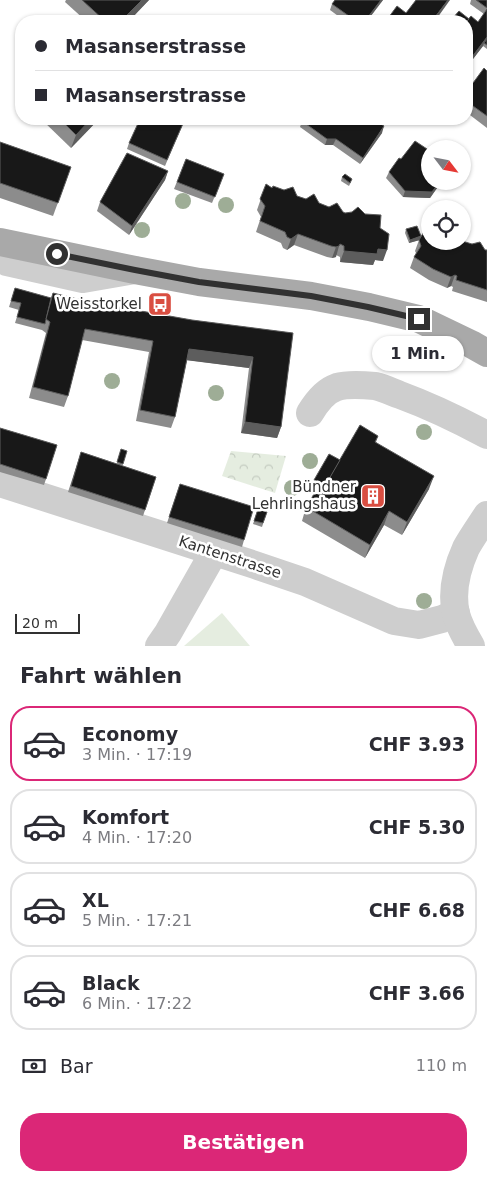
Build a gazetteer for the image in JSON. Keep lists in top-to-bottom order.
{
  "streets": {
    "street": ["Kantenstrasse"]
  },
  "places": {
    "bus stop": ["Weisstorkel"],
    "building": ["Bündner Lehrlingshaus"]
  },
  "scale_bar": "20 m",
  "north": "bottom right",
  "page": {
    "banner": ["Masanserstrasse", "Masanserstrasse"],
    "bubble": "1 Min.",
    "scale": "20 m",
    "heading": "Fahrt wählen",
    "list": [
      {
        "name": "Economy",
        "note": "3 Min. · 17:19",
        "value": "CHF 3.93"
      },
      {
        "name": "Komfort",
        "note": "4 Min. · 17:20",
        "value": "CHF 5.30"
      },
      {
        "name": "XL",
        "note": "5 Min. · 17:21",
        "value": "CHF 6.68"
      },
      {
        "name": "Black",
        "note": "6 Min. · 17:22",
        "value": "CHF 3.66"
      }
    ],
    "pay": ["Bar", "110 m"],
    "buttons": "Bestätigen"
  }
}
